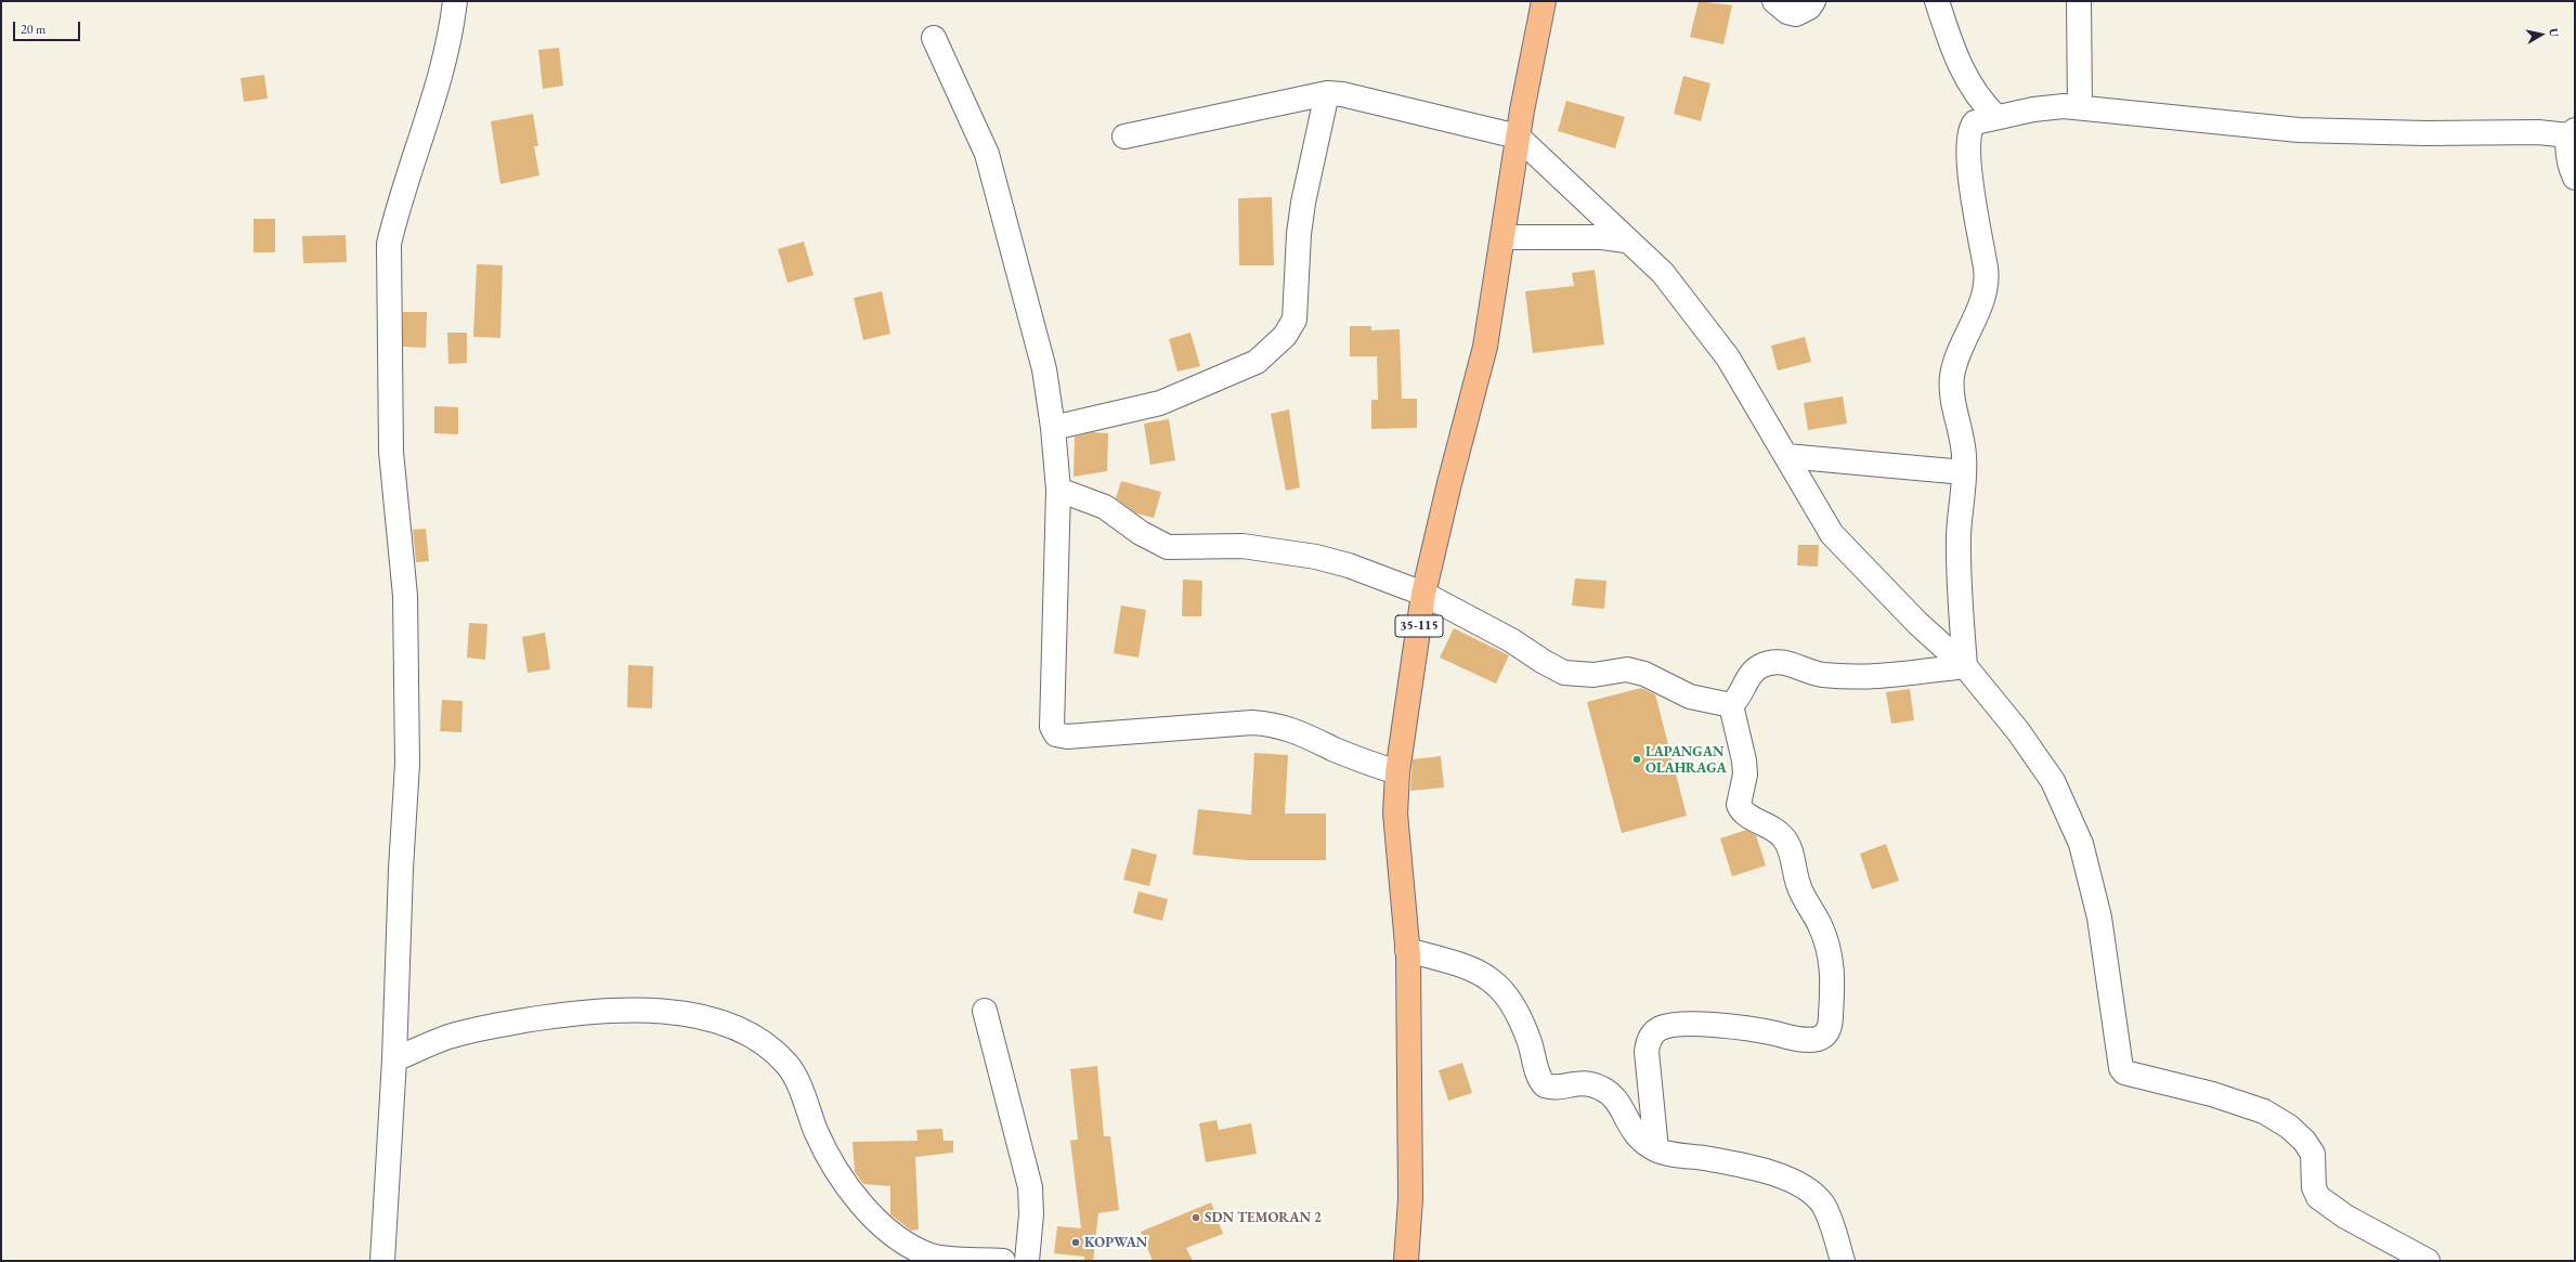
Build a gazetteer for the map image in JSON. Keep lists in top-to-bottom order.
{
  "streets": {
    "main road": ["35-115"]
  },
  "places": ["LAPANGAN OLAHRAGA", "SDN TEMORAN 2", "KOPWAN"],
  "scale_bar": "20 m",
  "north": "right"
}
